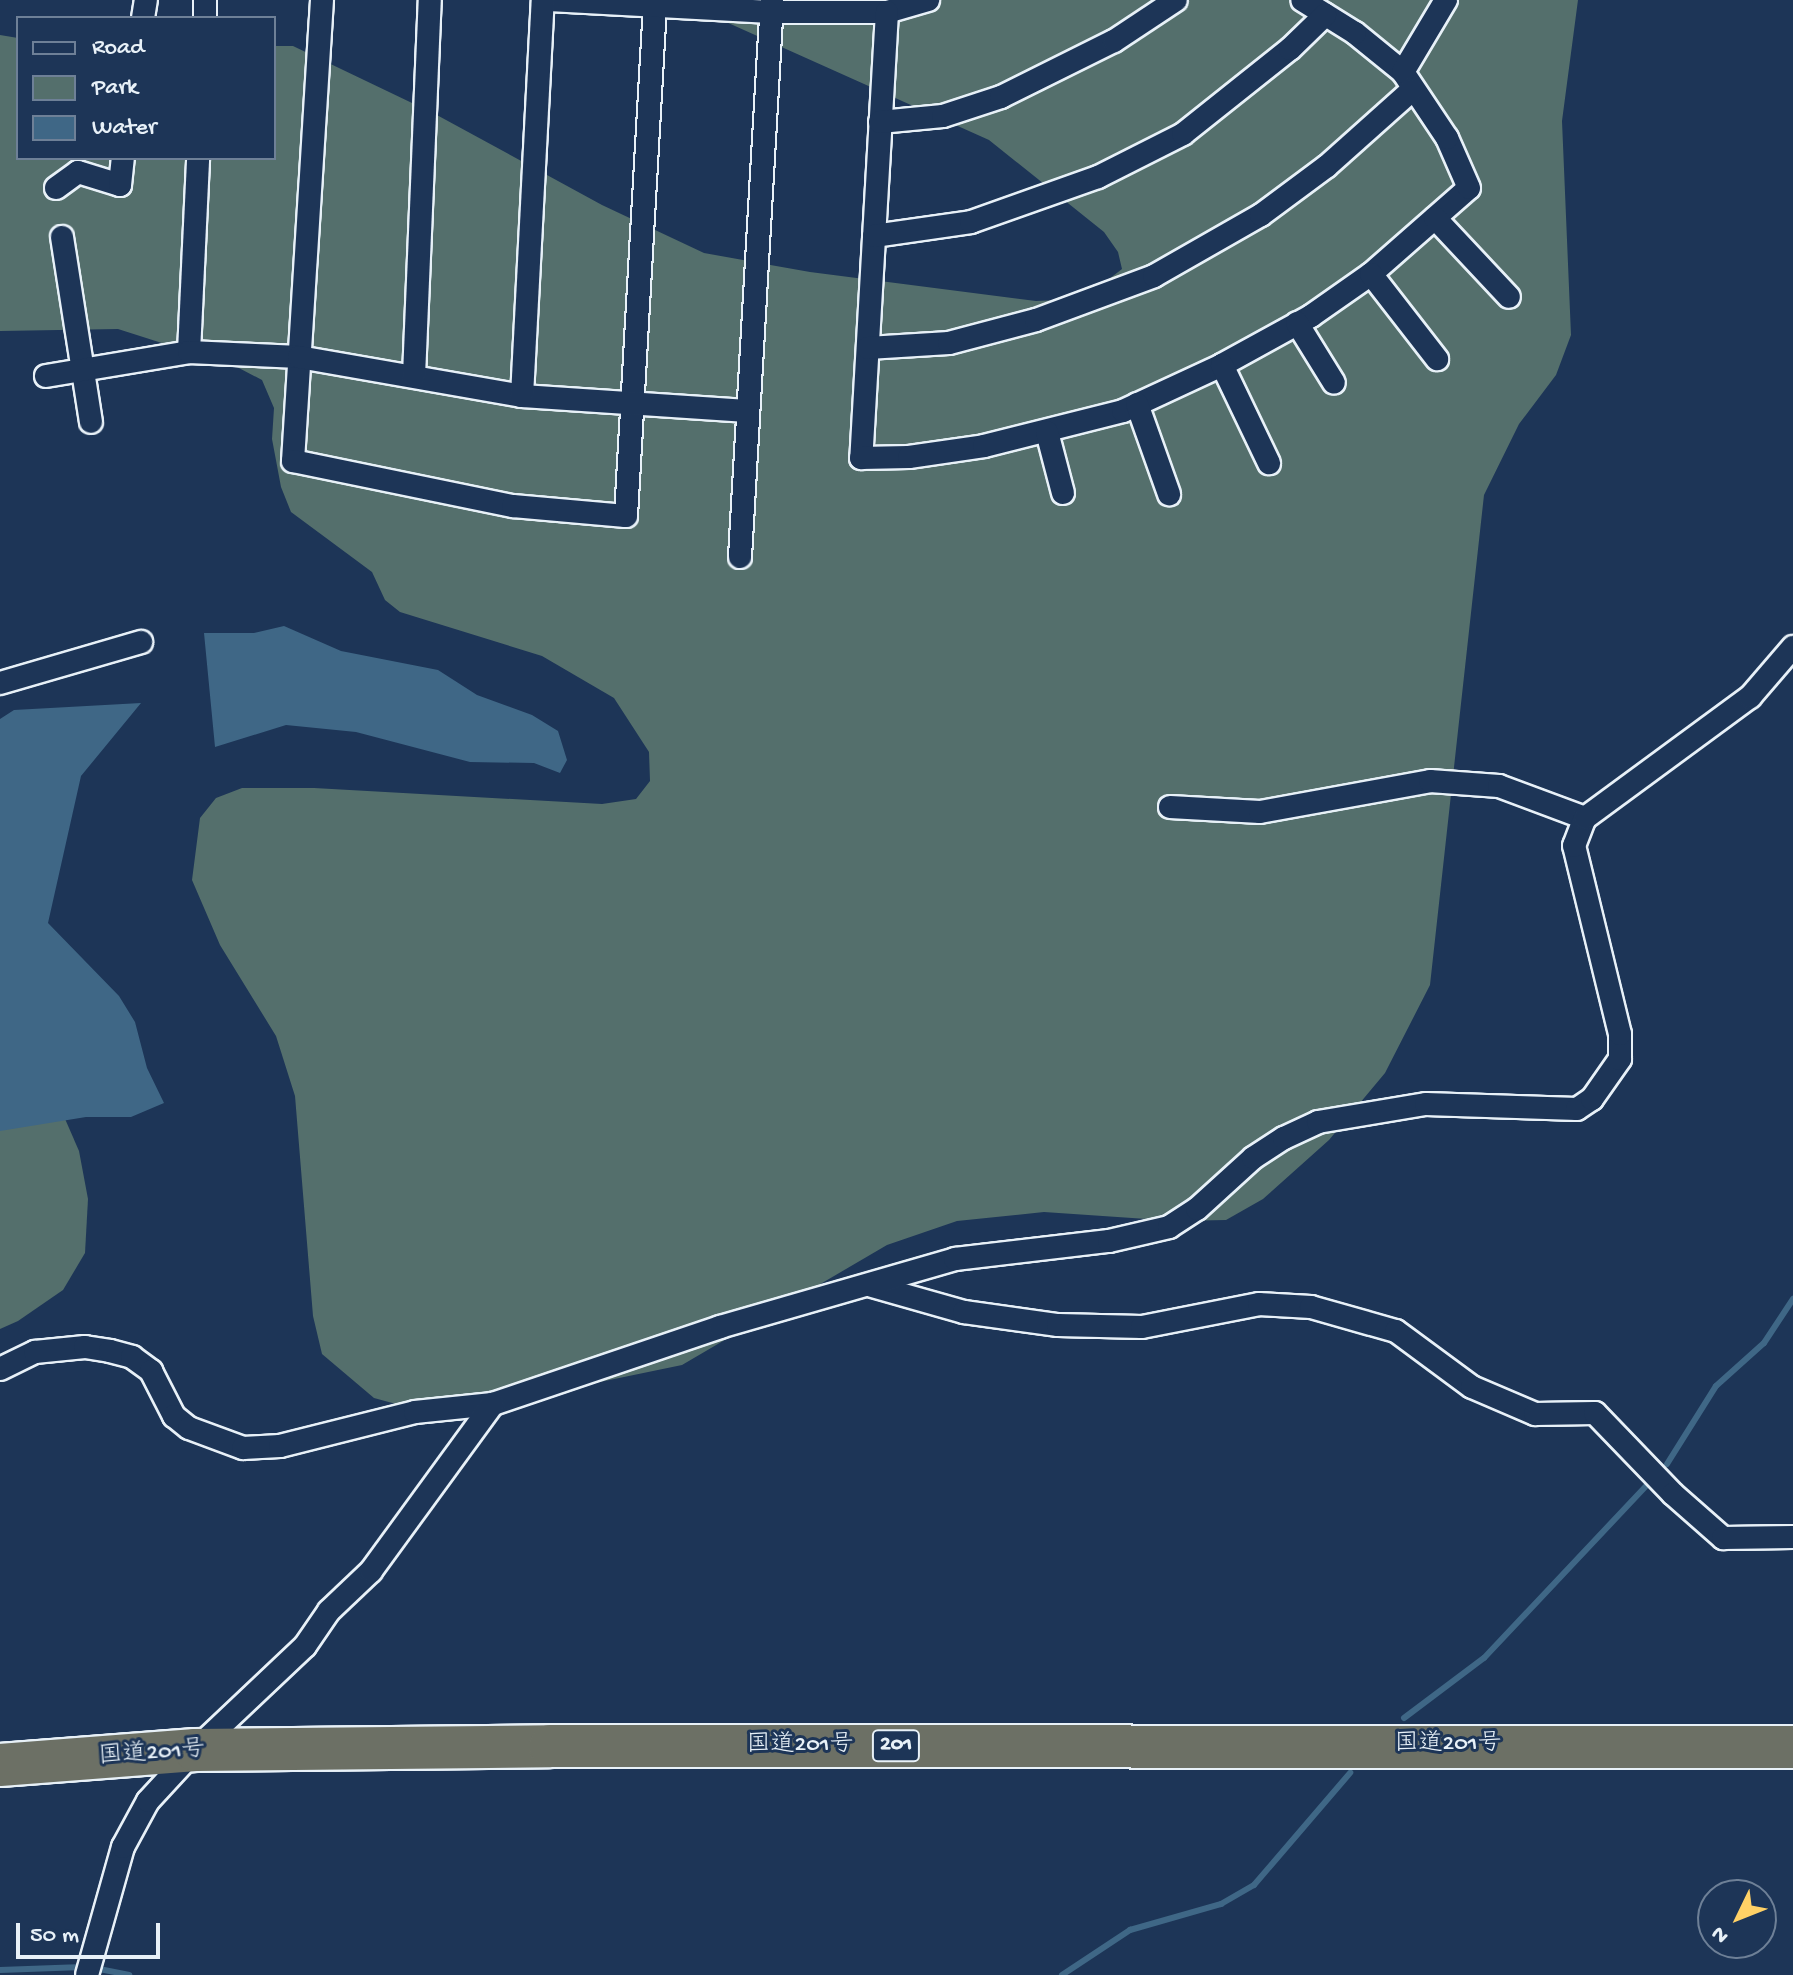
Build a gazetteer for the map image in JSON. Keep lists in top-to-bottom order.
{
  "streets": {
    "highway": ["国道201号", "201"]
  },
  "legend": ["Road", "Park", "Water"],
  "scale_bar": "50 m",
  "north": "bottom left"
}
